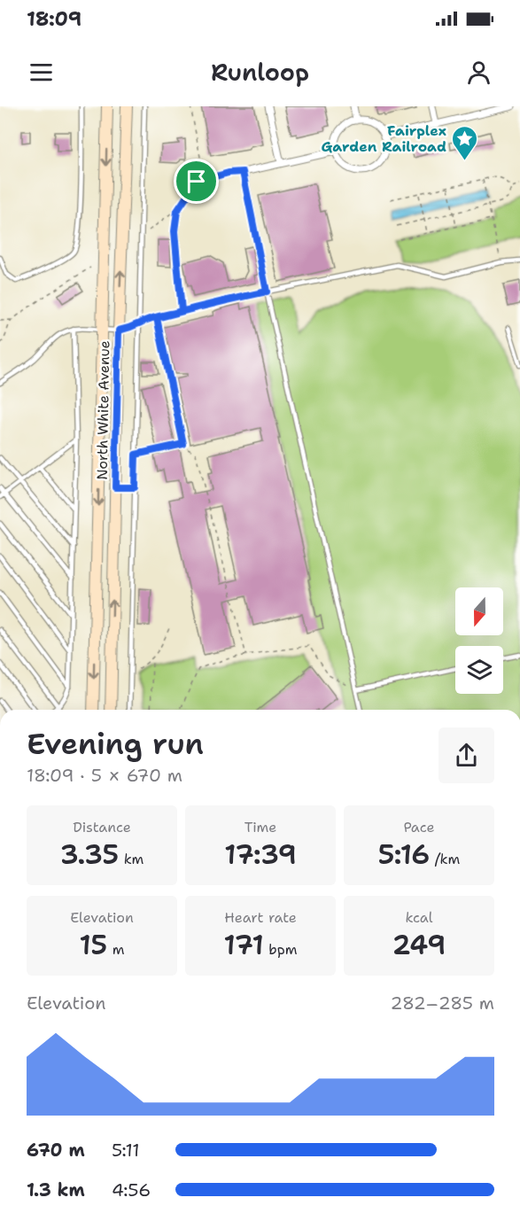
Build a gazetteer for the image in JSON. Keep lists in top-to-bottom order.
{
  "streets": {
    "main road": ["North White Avenue"]
  },
  "places": {
    "place": ["Fairplex Garden Railroad"]
  },
  "north": "bottom",
  "page": {
    "status": "18:09",
    "header": "Runloop",
    "heading": ["Evening run", "18:09 · 5 × 670 m"],
    "stats": [
      ["Distance", "3.35 km"],
      ["Time", "17:39"],
      ["Pace", "5:16 /km"],
      ["Elevation", "15 m"],
      ["Heart rate", "171 bpm"],
      ["kcal", "249"]
    ],
    "chart": ["Elevation", "282–285 m"],
    "list": [
      {
        "name": "670 m",
        "note": "5:11"
      },
      {
        "name": "1.3 km",
        "note": "4:56"
      }
    ]
  }
}
